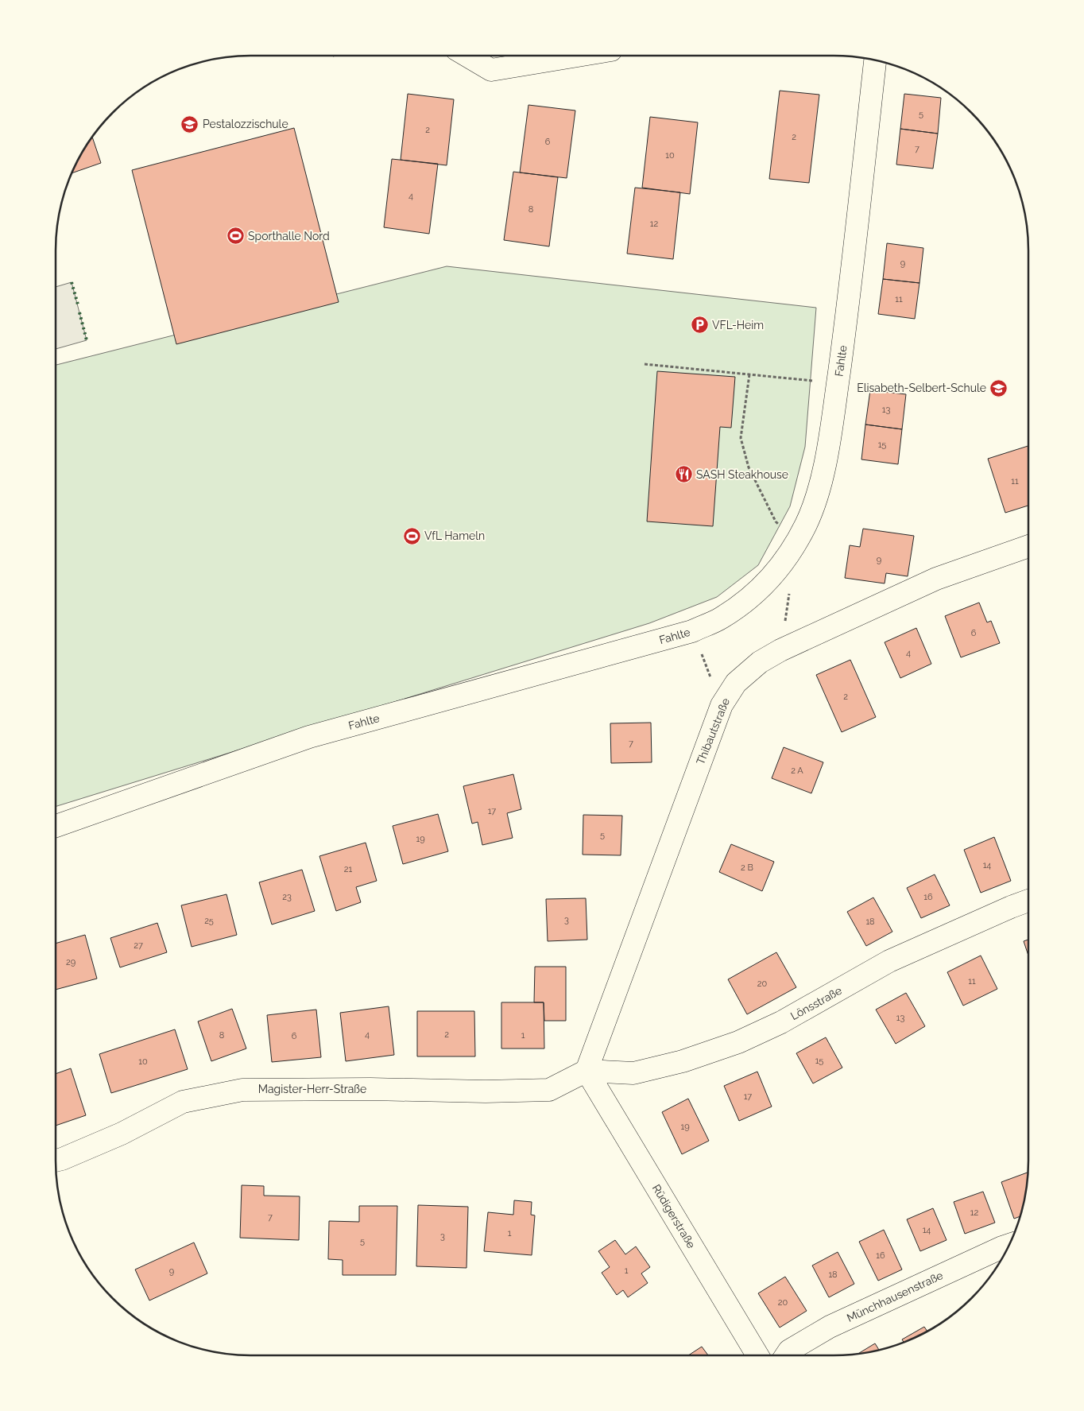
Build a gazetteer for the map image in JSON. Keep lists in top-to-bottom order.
{
  "streets": {
    "street": [
      "Fahlte",
      "Thibautstraße",
      "Lönsstraße",
      "Magister-Herr-Straße",
      "Rüdigerstraße",
      "Münchhausenstraße"
    ]
  },
  "crossings": [
    ["Thibautstraße", "Lönsstraße"],
    ["Thibautstraße", "Magister-Herr-Straße"],
    ["Thibautstraße", "Rüdigerstraße"],
    ["Lönsstraße", "Magister-Herr-Straße"],
    ["Lönsstraße", "Rüdigerstraße"],
    ["Magister-Herr-Straße", "Rüdigerstraße"]
  ],
  "places": {
    "school or university": ["Pestalozzischule", "Elisabeth-Selbert-Schule"],
    "sports": ["Sporthalle Nord", "VfL Hameln"],
    "parking": ["VFL-Heim"],
    "restaurant": ["SASH Steakhouse"]
  },
  "house_numbers": [
    "5",
    "2",
    "2",
    "6",
    "7",
    "10",
    "4",
    "8",
    "12",
    "9",
    "11",
    "13",
    "15",
    "11",
    "9",
    "6",
    "4",
    "2",
    "7",
    "2 A",
    "17",
    "5",
    "19",
    "14",
    "2 B",
    "21",
    "23",
    "16",
    "3",
    "25",
    "18",
    "27",
    "29",
    "11",
    "20",
    "13",
    "4",
    "2",
    "8",
    "1",
    "6",
    "15",
    "10",
    "17",
    "19",
    "12",
    "7",
    "14",
    "1",
    "3",
    "5",
    "16",
    "1",
    "9",
    "18",
    "20"
  ]
}
